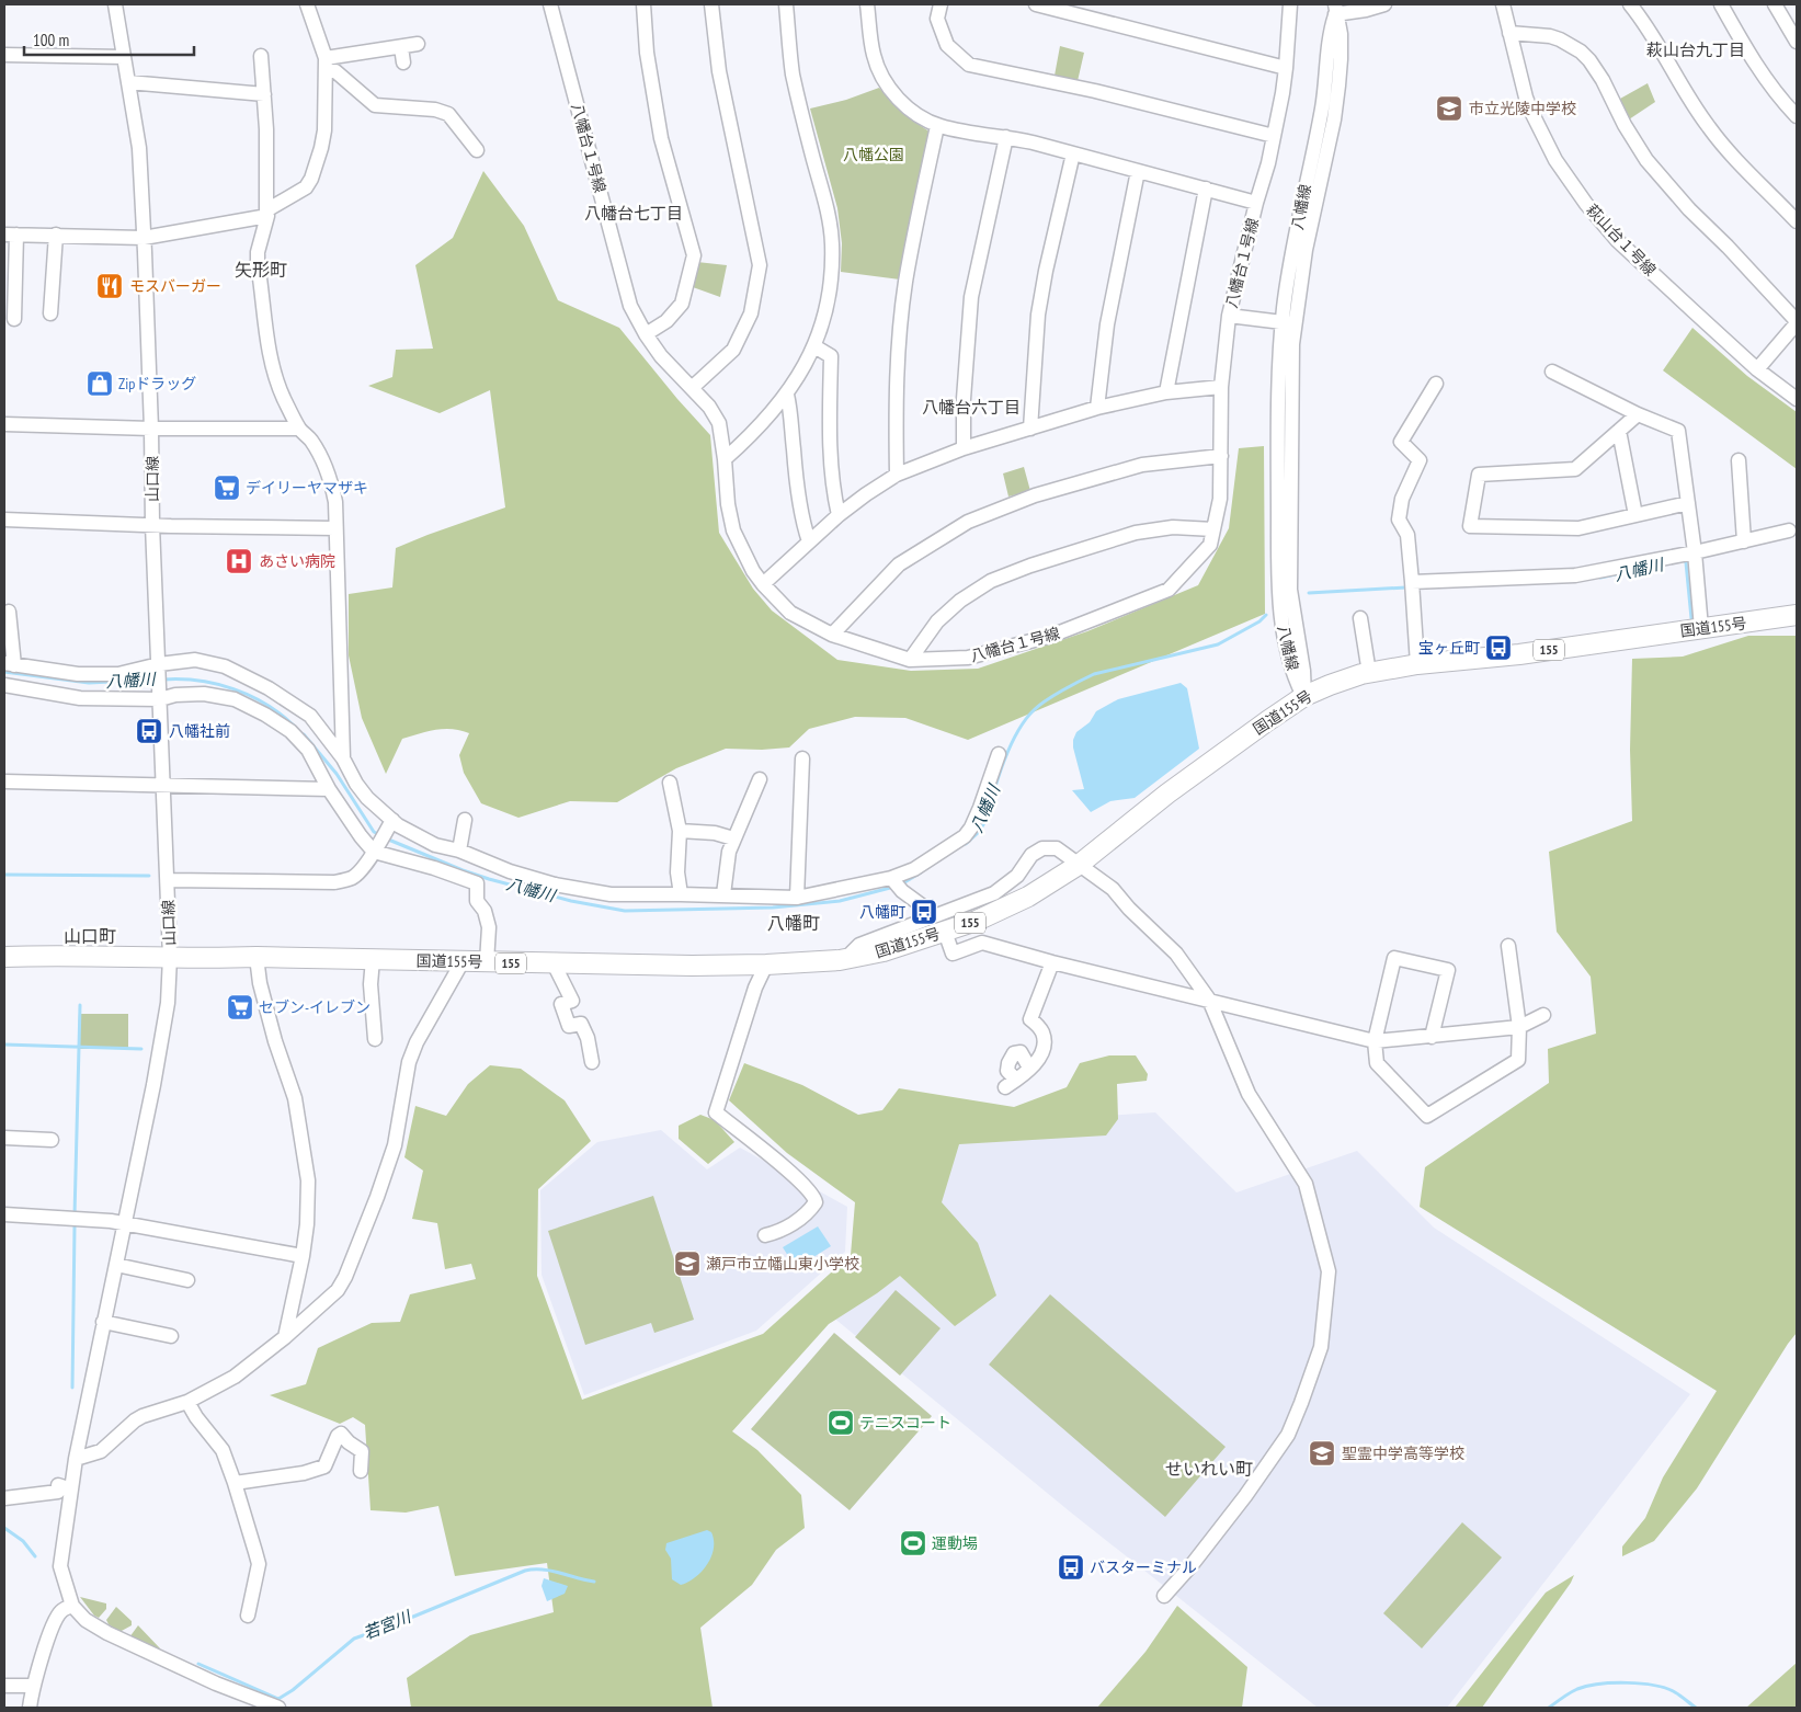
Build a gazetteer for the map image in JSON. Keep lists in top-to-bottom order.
{
  "streets": {
    "highway": ["国道155号", "155"],
    "street": [
      "八幡台１号線",
      "八幡線",
      "萩山台１号線",
      "山口線"
    ]
  },
  "crossings": [
    ["八幡線", "国道155号"],
    ["山口線", "国道155号"]
  ],
  "districts": [
    "萩山台九丁目",
    "八幡台七丁目",
    "矢形町",
    "八幡台六丁目",
    "八幡町",
    "山口町",
    "せいれい町"
  ],
  "water": ["八幡川", "若宮川"],
  "parks": ["八幡公園"],
  "places": {
    "school or university": ["市立光陵中学校", "瀬戸市立幡山東小学校", "聖霊中学高等学校"],
    "restaurant": ["モスバーガー"],
    "shop": ["Zipドラッグ"],
    "supermarket": ["デイリーヤマザキ", "セブン-イレブン"],
    "hospital": ["あさい病院"],
    "bus stop": [
      "宝ヶ丘町",
      "八幡社前",
      "八幡町",
      "バスターミナル"
    ],
    "sports": ["テニスコート", "運動場"]
  },
  "scale_bar": "100 m"
}
